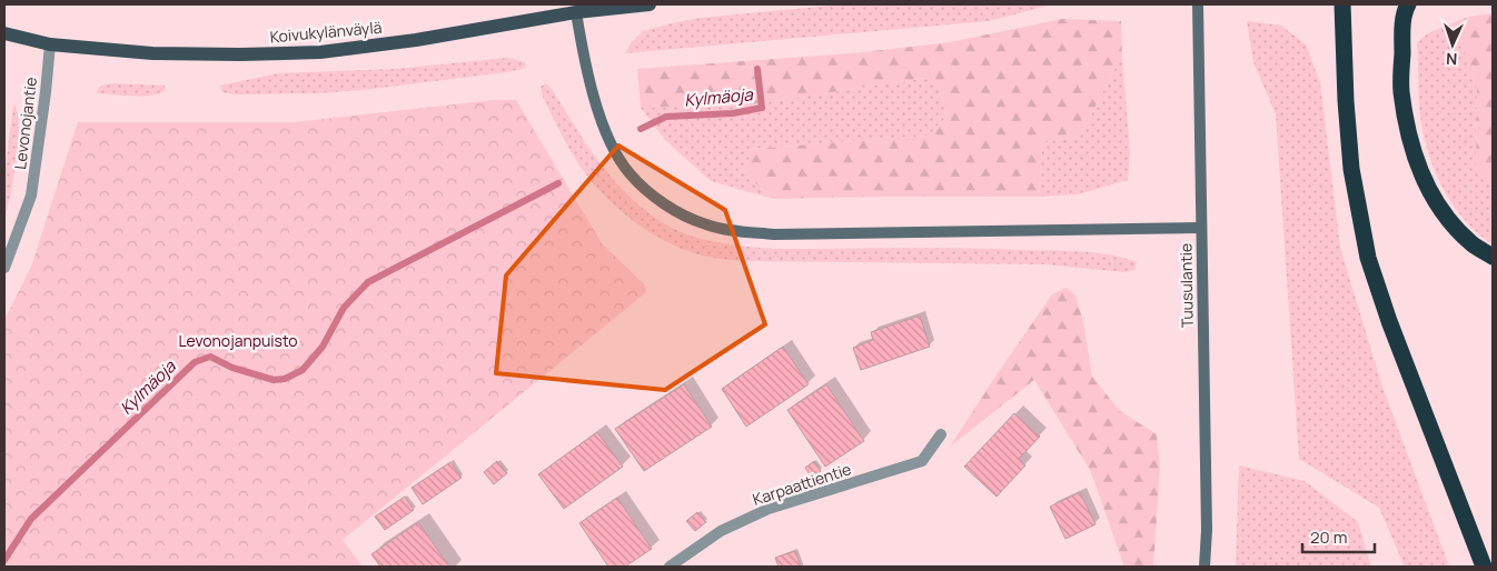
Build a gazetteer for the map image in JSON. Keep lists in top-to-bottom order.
{
  "streets": {
    "main road": ["Koivukylänväylä", "Tuusulantie"],
    "street": ["Levonojantie", "Karpaattientie"]
  },
  "crossings": [
    ["Koivukylänväylä", "Levonojantie"]
  ],
  "water": ["Kylmäoja"],
  "parks": ["Levonojanpuisto"],
  "scale_bar": "20 m",
  "north": "bottom"
}
